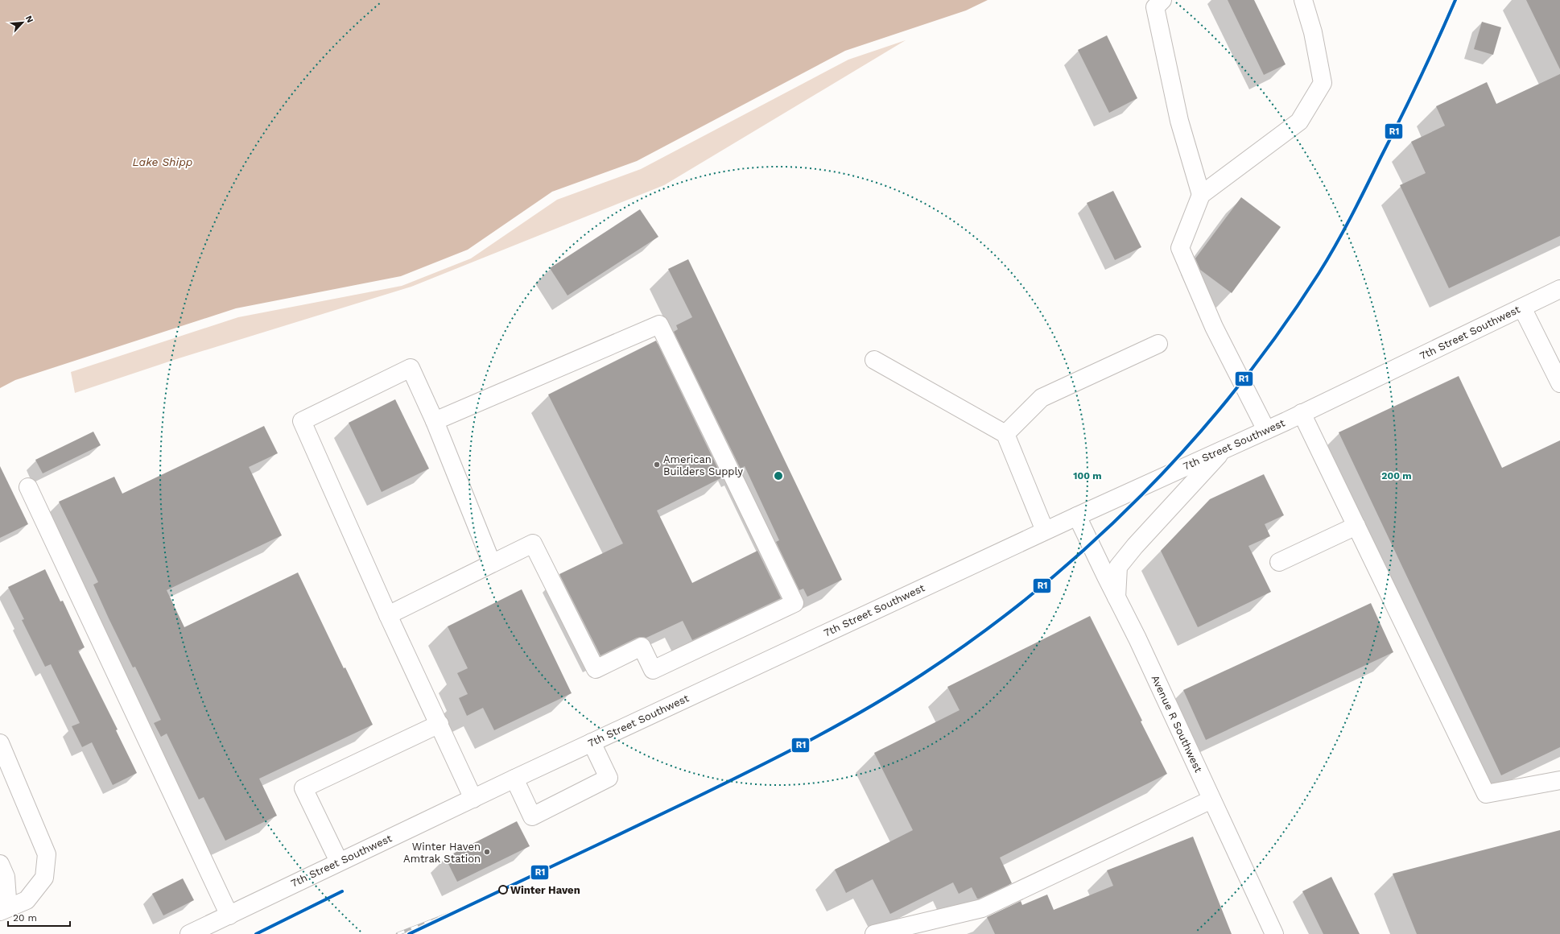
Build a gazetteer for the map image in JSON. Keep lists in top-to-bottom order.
{
  "streets": {
    "street": ["7th Street Southwest", "Avenue R Southwest"]
  },
  "crossings": [
    ["7th Street Southwest", "Avenue R Southwest"]
  ],
  "water": ["Lake Shipp"],
  "places": ["American Builders Supply", "Winter Haven Amtrak Station", "Winter Haven"],
  "lines": ["transit line R1"],
  "scale_bar": "20 m",
  "north": "top right",
  "rings": ["100 m", "200 m"]
}
